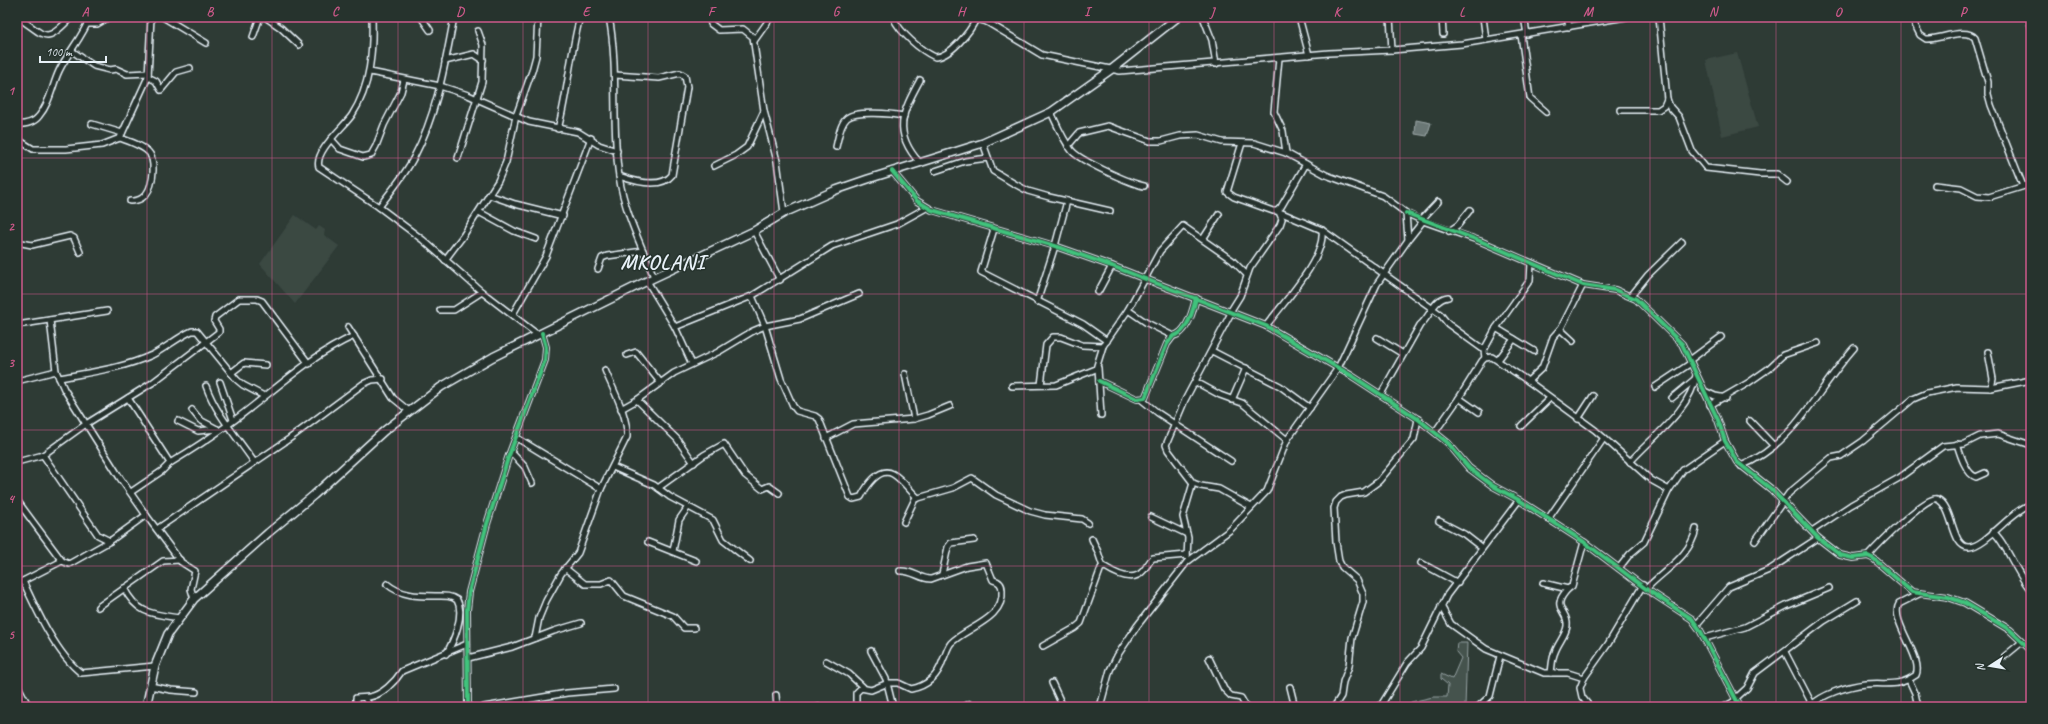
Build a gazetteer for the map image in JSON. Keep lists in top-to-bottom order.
{
  "districts": ["MKOLANI"],
  "scale_bar": "100 m",
  "north": "left",
  "grid": {
    "columns": [
      "A",
      "B",
      "C",
      "D",
      "E",
      "F",
      "G",
      "H",
      "I",
      "J",
      "K",
      "L",
      "M",
      "N",
      "O",
      "P"
    ],
    "rows": [
      "1",
      "2",
      "3",
      "4",
      "5"
    ]
  }
}
